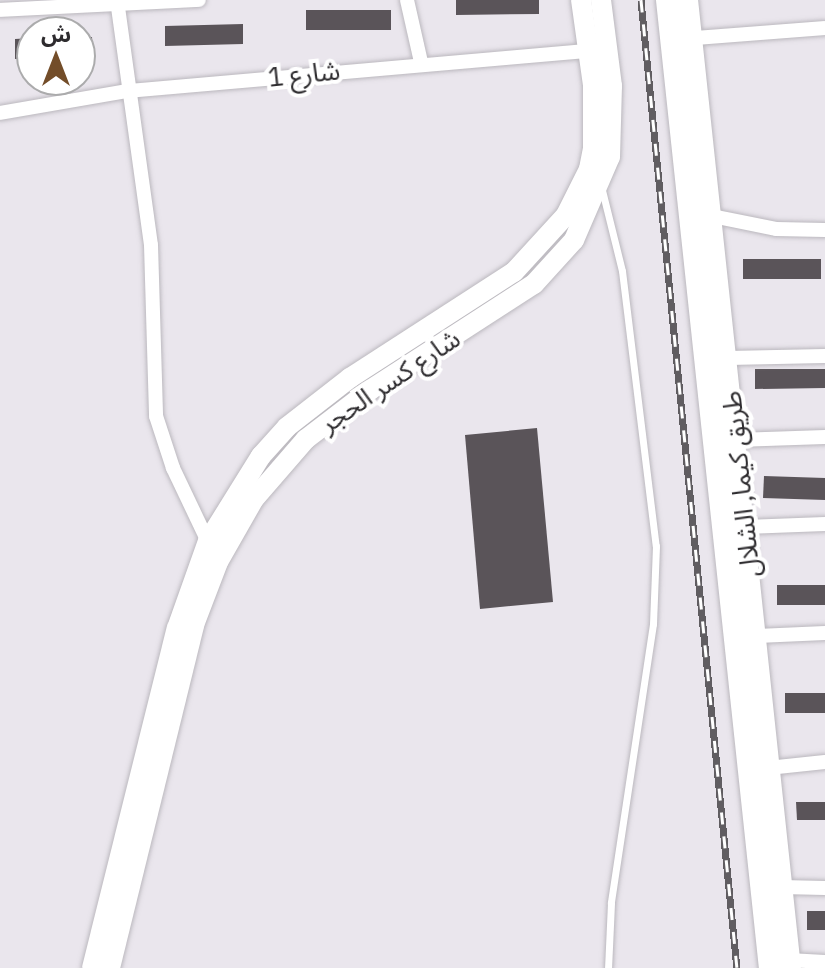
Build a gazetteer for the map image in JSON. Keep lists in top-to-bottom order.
{
  "streets": {
    "highway": ["طريق كيما, الشلال"],
    "main road": ["شارع كسر الحجر"],
    "street": ["شارع 1"]
  },
  "crossings": [
    ["شارع 1", "شارع كسر الحجر"]
  ],
  "north": "top"
}
